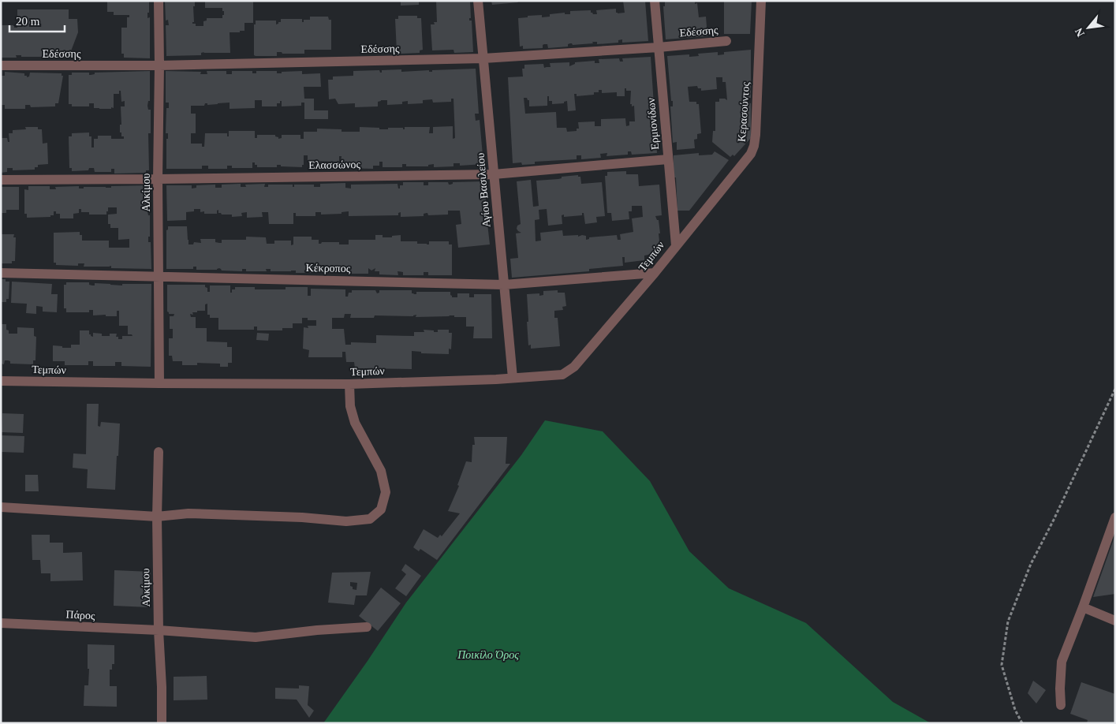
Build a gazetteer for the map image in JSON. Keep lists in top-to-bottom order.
{
  "streets": {
    "street": [
      "Εδέσσης",
      "Κερασούντος",
      "Ερμιονίδων",
      "Ελασσώνος",
      "Αγίου Βασιλείου",
      "Αλκίμου",
      "Τεμπών",
      "Κέκροπος",
      "Πάρος"
    ]
  },
  "crossings": [
    ["Εδέσσης", "Ερμιονίδων"],
    ["Εδέσσης", "Αγίου Βασιλείου"],
    ["Εδέσσης", "Αλκίμου"],
    ["Κερασούντος", "Ερμιονίδων"],
    ["Κερασούντος", "Τεμπών"],
    ["Ερμιονίδων", "Ελασσώνος"],
    ["Ερμιονίδων", "Τεμπών"],
    ["Ελασσώνος", "Αγίου Βασιλείου"],
    ["Ελασσώνος", "Αλκίμου"],
    ["Αγίου Βασιλείου", "Τεμπών"],
    ["Αγίου Βασιλείου", "Κέκροπος"],
    ["Αλκίμου", "Τεμπών"],
    ["Αλκίμου", "Κέκροπος"],
    ["Αλκίμου", "Πάρος"],
    ["Τεμπών", "Κέκροπος"]
  ],
  "parks": ["Ποικίλο Όρος"],
  "scale_bar": "20 m",
  "north": "bottom left"
}
